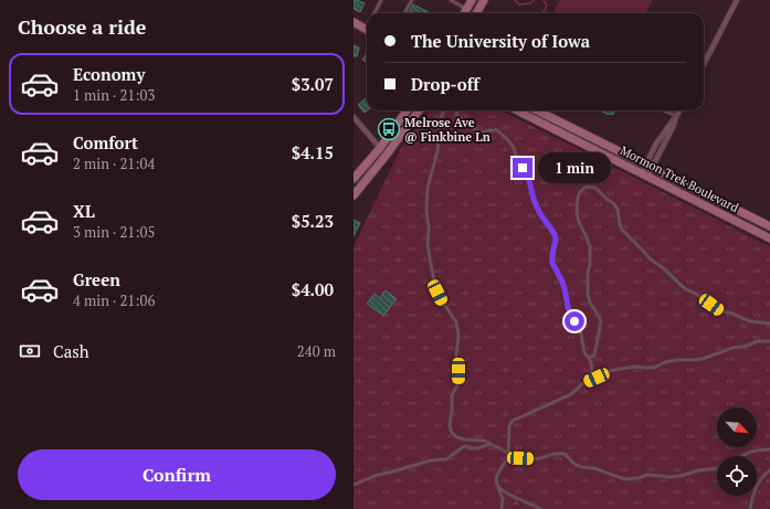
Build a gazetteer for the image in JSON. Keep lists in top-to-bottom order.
{
  "streets": {
    "main road": ["Mormon Trek Boulevard"]
  },
  "places": {
    "bus stop": ["Melrose Ave @ Finkbine Ln"]
  },
  "north": "bottom right",
  "page": {
    "heading": "Choose a ride",
    "banner": ["The University of Iowa", "Drop-off"],
    "list": [
      {
        "name": "Economy",
        "note": "1 min · 21:03",
        "value": "$3.07"
      },
      {
        "name": "Comfort",
        "note": "2 min · 21:04",
        "value": "$4.15"
      },
      {
        "name": "XL",
        "note": "3 min · 21:05",
        "value": "$5.23"
      },
      {
        "name": "Green",
        "note": "4 min · 21:06",
        "value": "$4.00"
      }
    ],
    "bubble": "1 min",
    "pay": ["Cash", "240 m"],
    "buttons": "Confirm"
  }
}
